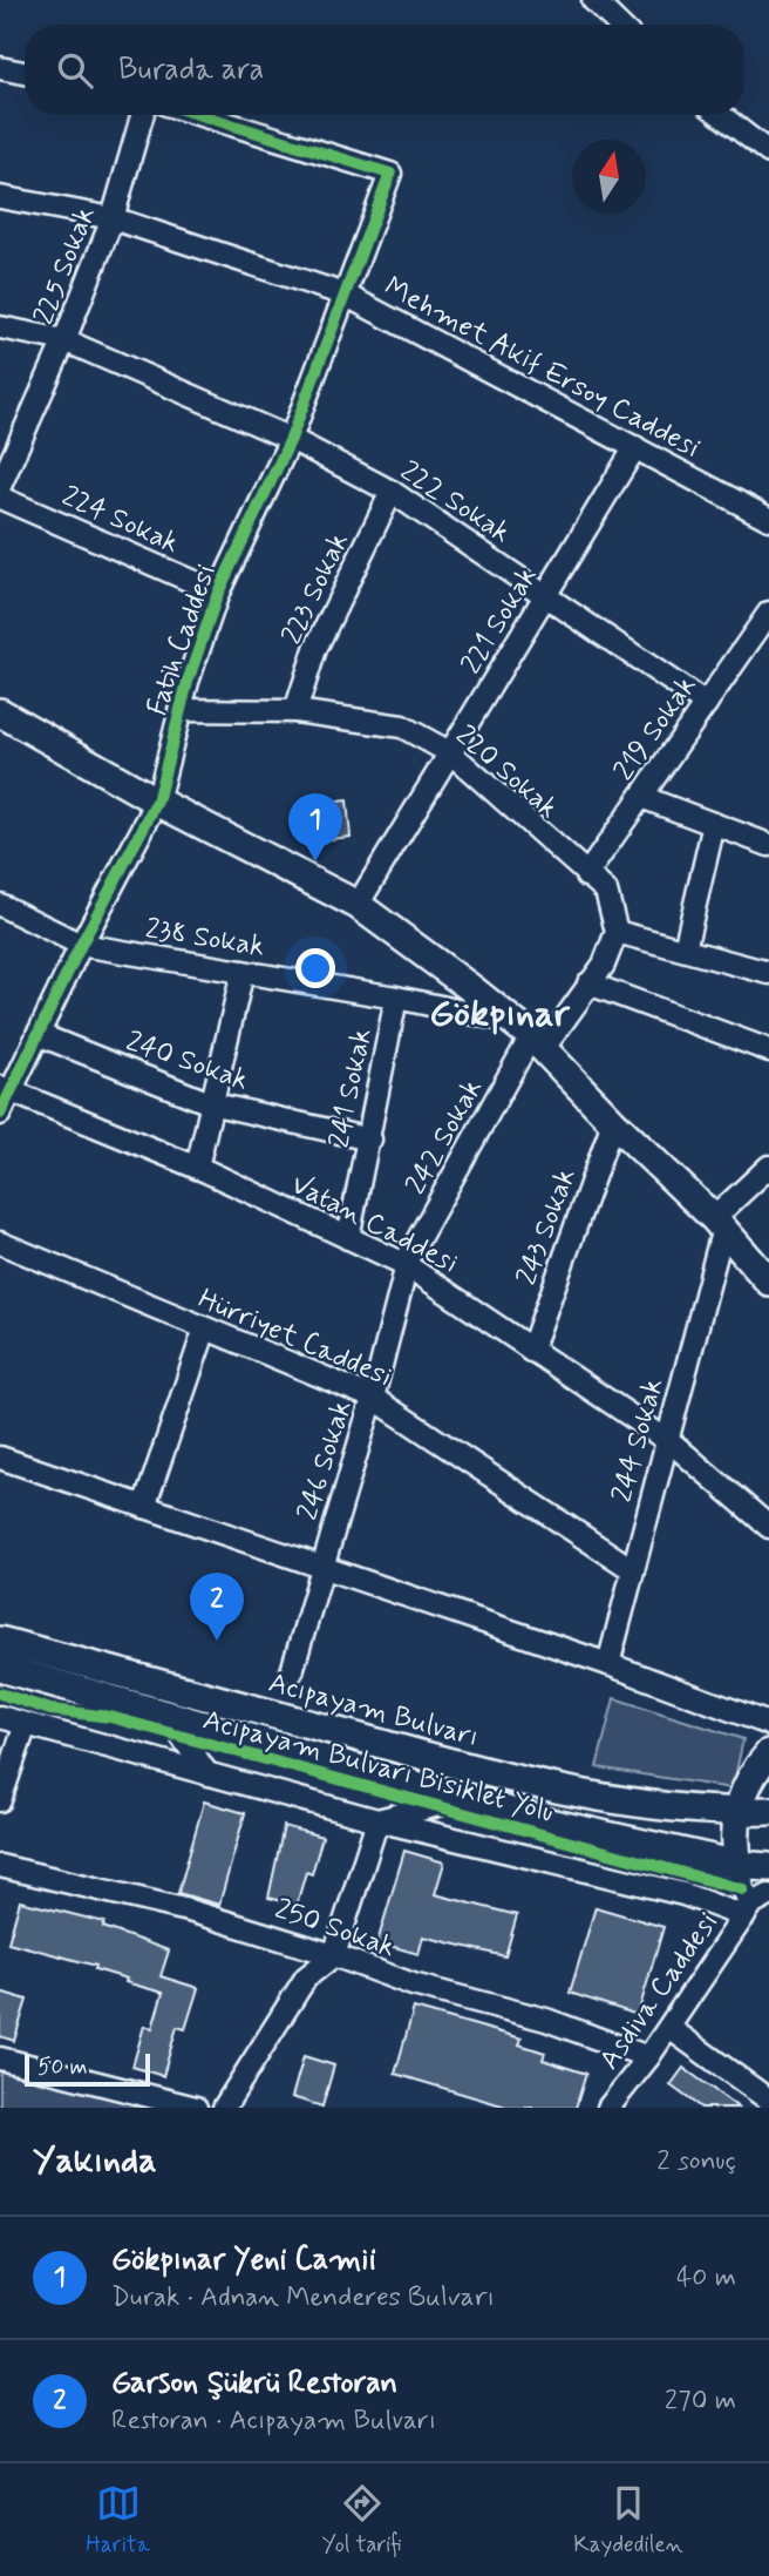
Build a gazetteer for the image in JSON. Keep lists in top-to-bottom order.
{
  "streets": {
    "main road": ["Acıpayam Bulvarı"],
    "street": [
      "225 Sokak",
      "Mehmet Akif Ersoy Caddesi",
      "222 Sokak",
      "224 Sokak",
      "223 Sokak",
      "221 Sokak",
      "Fatih Caddesi",
      "219 Sokak",
      "220 Sokak",
      "238 Sokak",
      "240 Sokak",
      "241 Sokak",
      "242 Sokak",
      "Vatan Caddesi",
      "243 Sokak",
      "Hürriyet Caddesi",
      "244 Sokak",
      "246 Sokak",
      "250 Sokak",
      "Asdiva Caddesi"
    ],
    "cycle path": ["Acıpayam Bulvarı Bisiklet Yolu"]
  },
  "crossings": [
    ["225 Sokak", "Mehmet Akif Ersoy Caddesi"],
    ["225 Sokak", "222 Sokak"],
    ["Mehmet Akif Ersoy Caddesi", "221 Sokak"],
    ["Mehmet Akif Ersoy Caddesi", "Fatih Caddesi"],
    ["222 Sokak", "223 Sokak"],
    ["222 Sokak", "221 Sokak"],
    ["222 Sokak", "Fatih Caddesi"],
    ["222 Sokak", "219 Sokak"],
    ["224 Sokak", "Fatih Caddesi"],
    ["223 Sokak", "220 Sokak"],
    ["221 Sokak", "220 Sokak"],
    ["Fatih Caddesi", "220 Sokak"],
    ["Fatih Caddesi", "238 Sokak"],
    ["Fatih Caddesi", "240 Sokak"],
    ["Fatih Caddesi", "Vatan Caddesi"],
    ["219 Sokak", "220 Sokak"],
    ["238 Sokak", "241 Sokak"],
    ["238 Sokak", "242 Sokak"],
    ["240 Sokak", "241 Sokak"],
    ["241 Sokak", "Vatan Caddesi"],
    ["242 Sokak", "Vatan Caddesi"],
    ["242 Sokak", "246 Sokak"],
    ["Vatan Caddesi", "243 Sokak"],
    ["Vatan Caddesi", "244 Sokak"],
    ["Vatan Caddesi", "246 Sokak"],
    ["Hürriyet Caddesi", "244 Sokak"],
    ["Hürriyet Caddesi", "246 Sokak"],
    ["250 Sokak", "Asdiva Caddesi"]
  ],
  "districts": ["Gökpınar"],
  "scale_bar": "50 m",
  "north": "top",
  "page": {
    "search": "Burada ara",
    "pins": ["1", "2"],
    "scale": "50 m",
    "heading": ["Yakında", "2 sonuç"],
    "list": [
      {
        "mark": "1",
        "name": "Gökpınar Yeni Camii",
        "note": "Durak · Adnan Menderes Bulvarı",
        "value": "40 m"
      },
      {
        "mark": "2",
        "name": "Garson Şükrü Restoran",
        "note": "Restoran · Acıpayam Bulvarı",
        "value": "270 m"
      }
    ],
    "nav": ["Harita", "Yol tarifi", "Kaydedilen"]
  }
}
